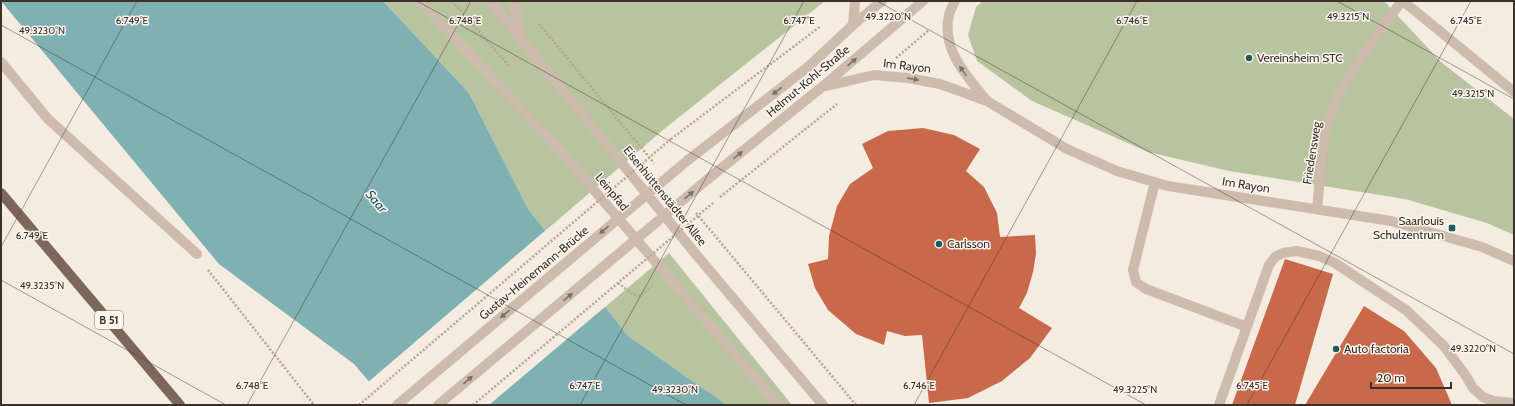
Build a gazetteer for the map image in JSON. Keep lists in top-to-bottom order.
{
  "streets": {
    "main road": ["B 51"],
    "street": [
      "Im Rayon",
      "Helmut-Kohl-Straße",
      "Friedensweg",
      "Leinpfad",
      "Eisenhüttenstädter Allee",
      "Gustav-Heinemann-Brücke"
    ]
  },
  "crossings": [
    ["Im Rayon", "Helmut-Kohl-Straße"],
    ["Im Rayon", "Friedensweg"],
    ["Helmut-Kohl-Straße", "Gustav-Heinemann-Brücke"]
  ],
  "one_way": ["Gustav-Heinemann-Brücke"],
  "water": ["Saar"],
  "places": {
    "other": ["Vereinsheim STC", "Carlsson", "Auto factoria"],
    "transit": ["Saarlouis Schulzentrum"]
  },
  "scale_bar": "20 m",
  "coordinates": [
    "49.3215°N",
    "49.3220°N",
    "6.749°E",
    "6.748°E",
    "6.747°E",
    "6.746°E",
    "6.745°E",
    "49.3230°N",
    "49.3235°N",
    "49.3225°N"
  ]
}
